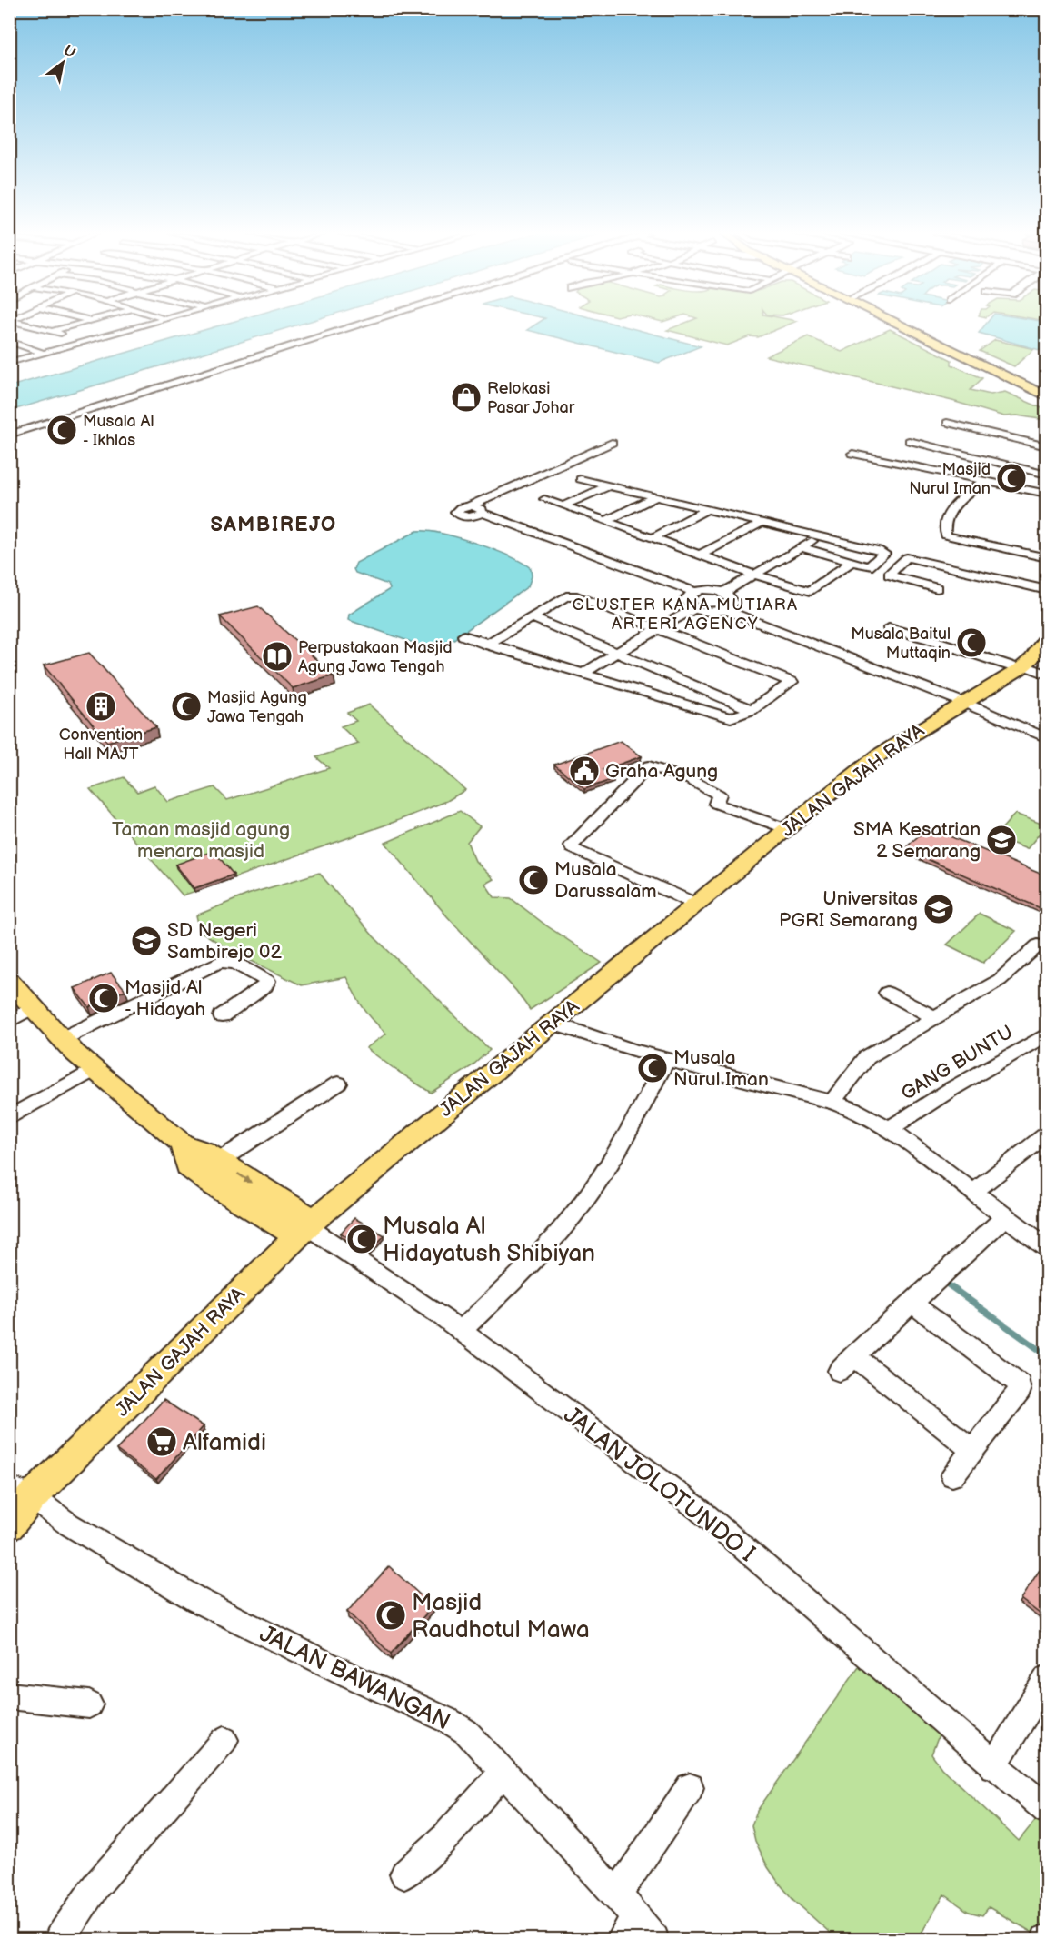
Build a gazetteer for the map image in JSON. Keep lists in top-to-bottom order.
{
  "streets": {
    "main road": ["JALAN GAJAH RAYA"],
    "street": ["GANG BUNTU", "JALAN JOLOTUNDO I", "JALAN BAWANGAN"]
  },
  "crossings": [
    ["JALAN GAJAH RAYA", "JALAN JOLOTUNDO I"],
    ["JALAN GAJAH RAYA", "JALAN BAWANGAN"]
  ],
  "districts": ["SAMBIREJO", "CLUSTER KANA MUTIARA ARTERI AGENCY"],
  "parks": ["Taman masjid agung menara masjid"],
  "places": {
    "shop": ["Relokasi Pasar Johar"],
    "mosque": [
      "Musala Al - Ikhlas",
      "Masjid Nurul Iman",
      "Musala Baitul Muttaqin",
      "Masjid Agung Jawa Tengah",
      "Musala Darussalam",
      "Masjid Al - Hidayah",
      "Musala Nurul Iman",
      "Musala Al Hidayatush Shibiyan",
      "Masjid Raudhotul Mawa"
    ],
    "library": ["Perpustakaan Masjid Agung Jawa Tengah"],
    "building": ["Convention Hall MAJT"],
    "public building": ["Graha Agung"],
    "school or university": ["SMA Kesatrian 2 Semarang", "Universitas PGRI Semarang", "SD Negeri Sambirejo 02"],
    "supermarket": ["Alfamidi"]
  },
  "north": "top right"
}
